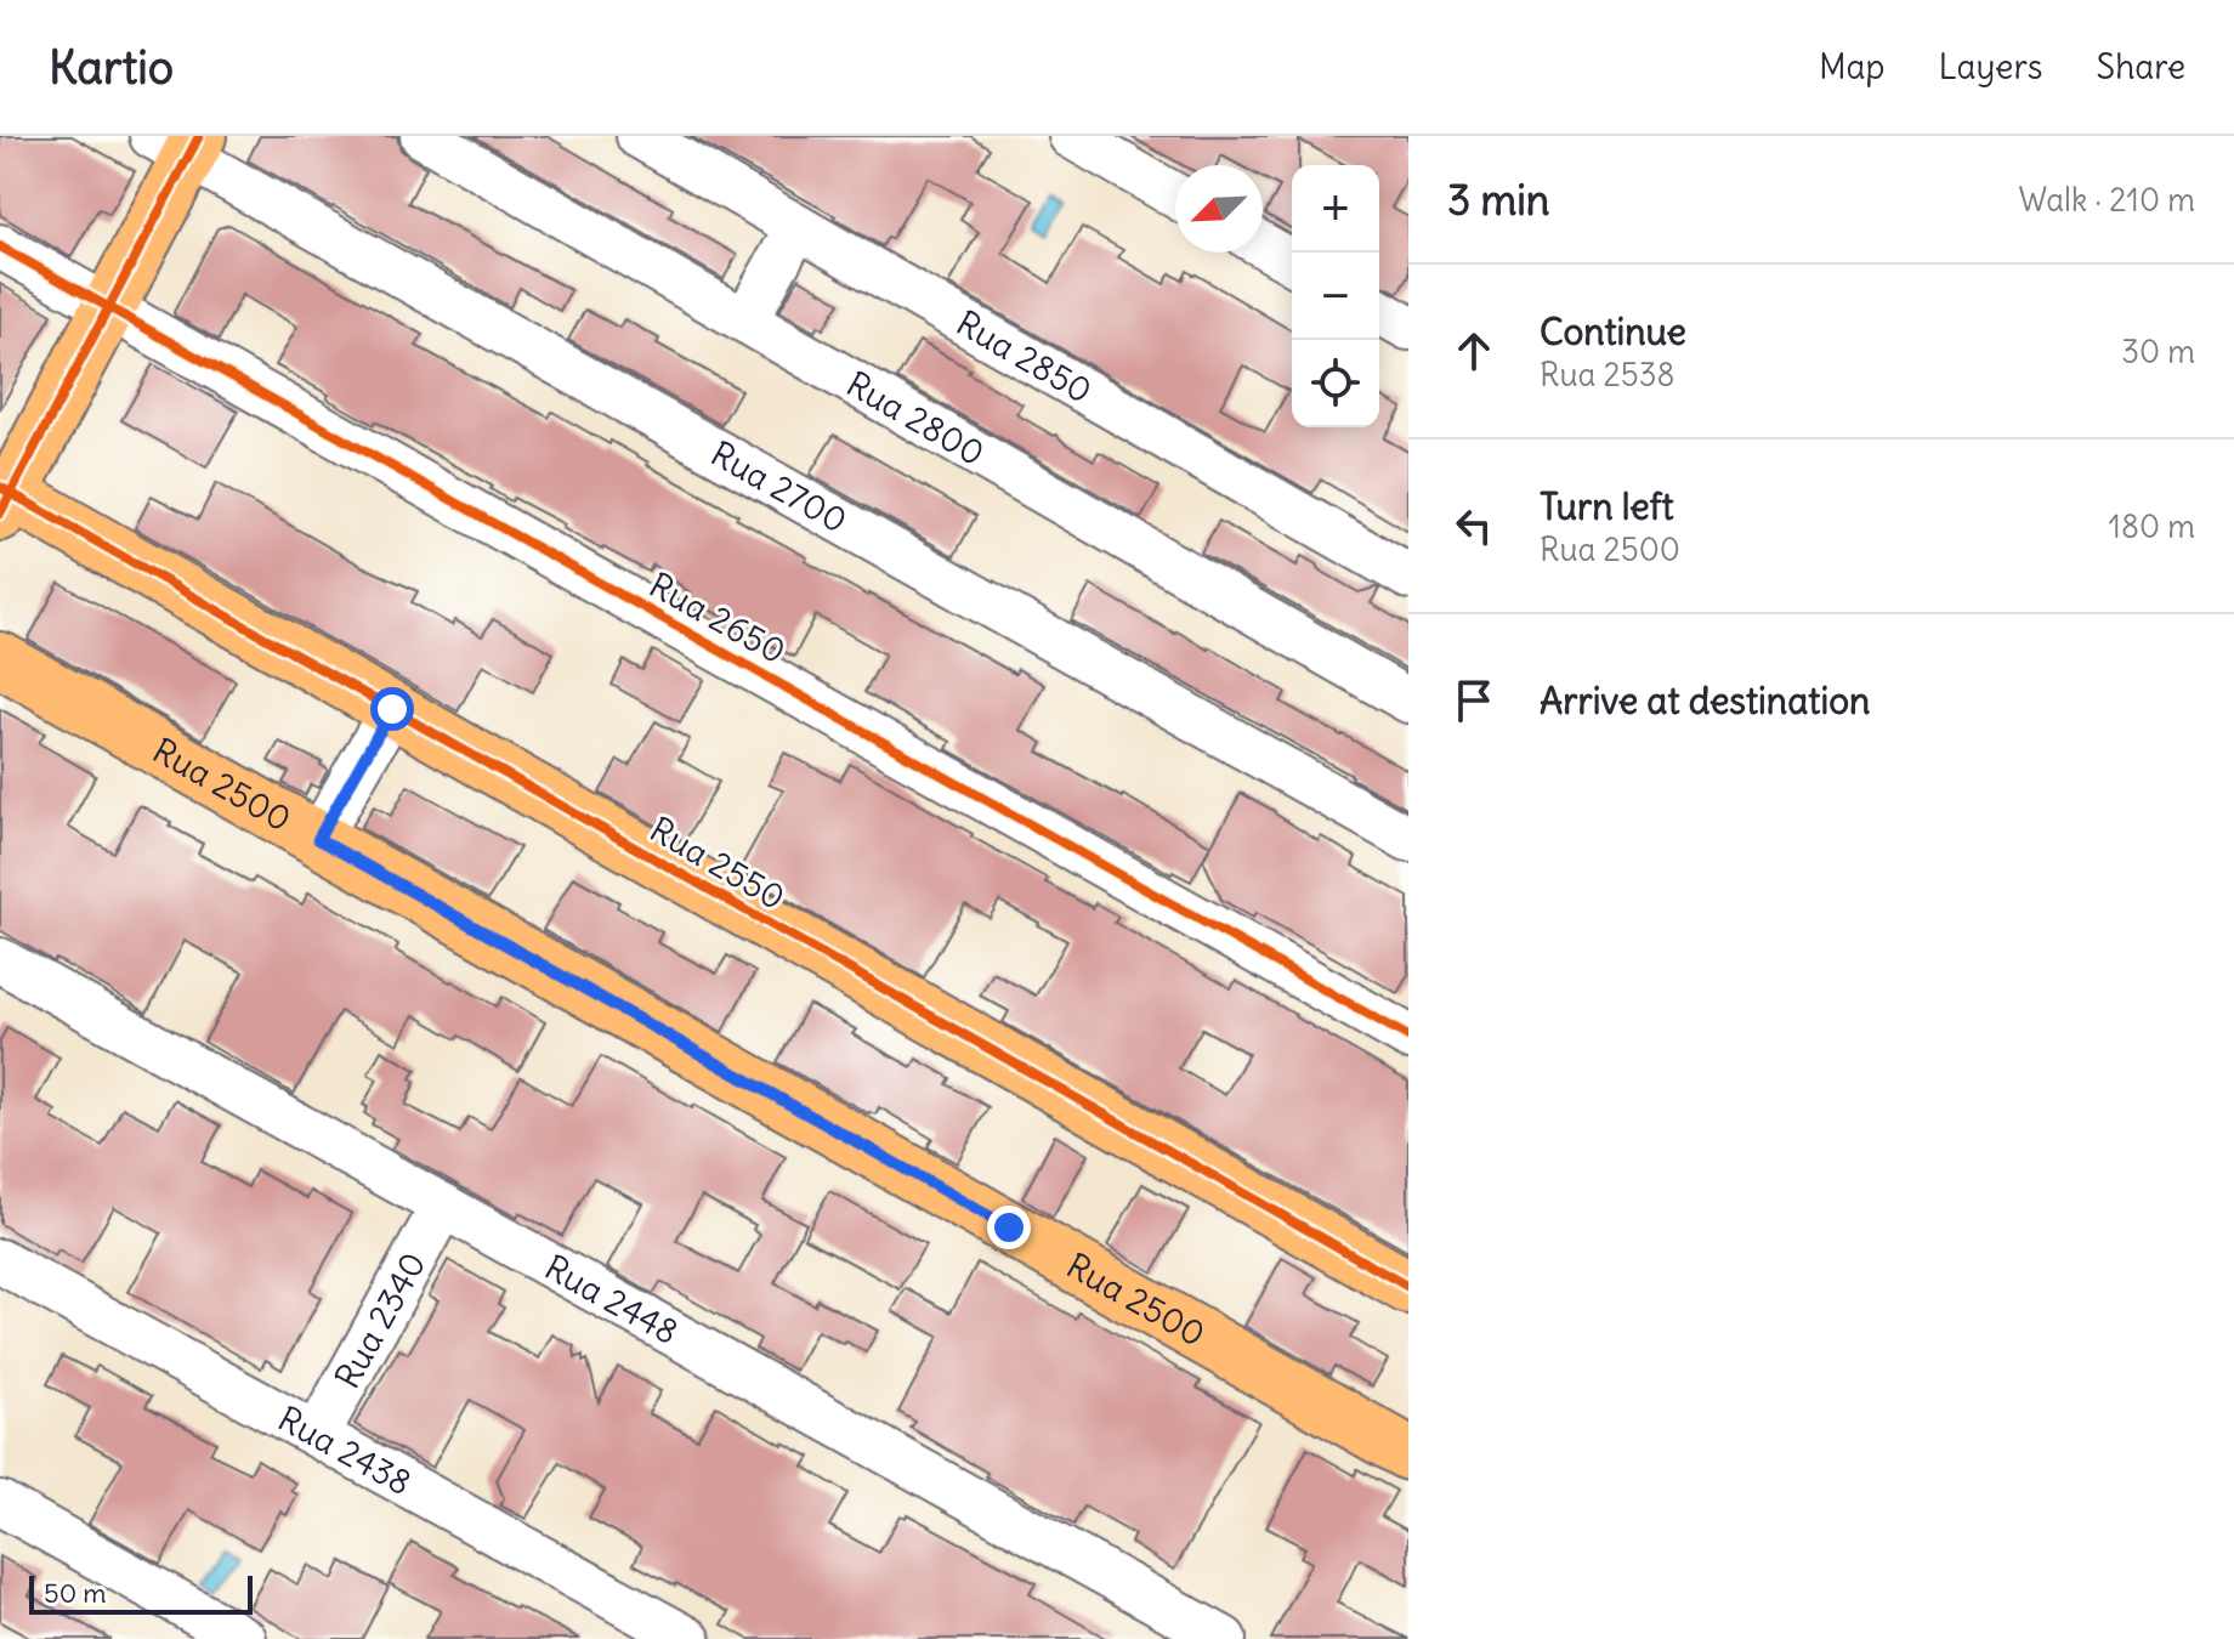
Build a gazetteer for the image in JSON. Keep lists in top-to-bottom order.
{
  "streets": {
    "main road": ["Rua 2500", "Rua 2550"],
    "street": [
      "Rua 2850",
      "Rua 2800",
      "Rua 2700",
      "Rua 2650",
      "Rua 2448",
      "Rua 2340",
      "Rua 2438"
    ]
  },
  "crossings": [
    ["Rua 2448", "Rua 2340"],
    ["Rua 2340", "Rua 2438"]
  ],
  "scale_bar": "50 m",
  "north": "bottom left",
  "page": {
    "header": "Kartio",
    "nav": ["Map", "Layers", "Share"],
    "heading": ["3 min", "Walk · 210 m"],
    "map_buttons": ["+", "−"],
    "list": [
      ["Continue", "Rua 2538", "30 m"],
      ["Turn left", "Rua 2500", "180 m"],
      "Arrive at destination"
    ],
    "scale": "50 m"
  }
}
